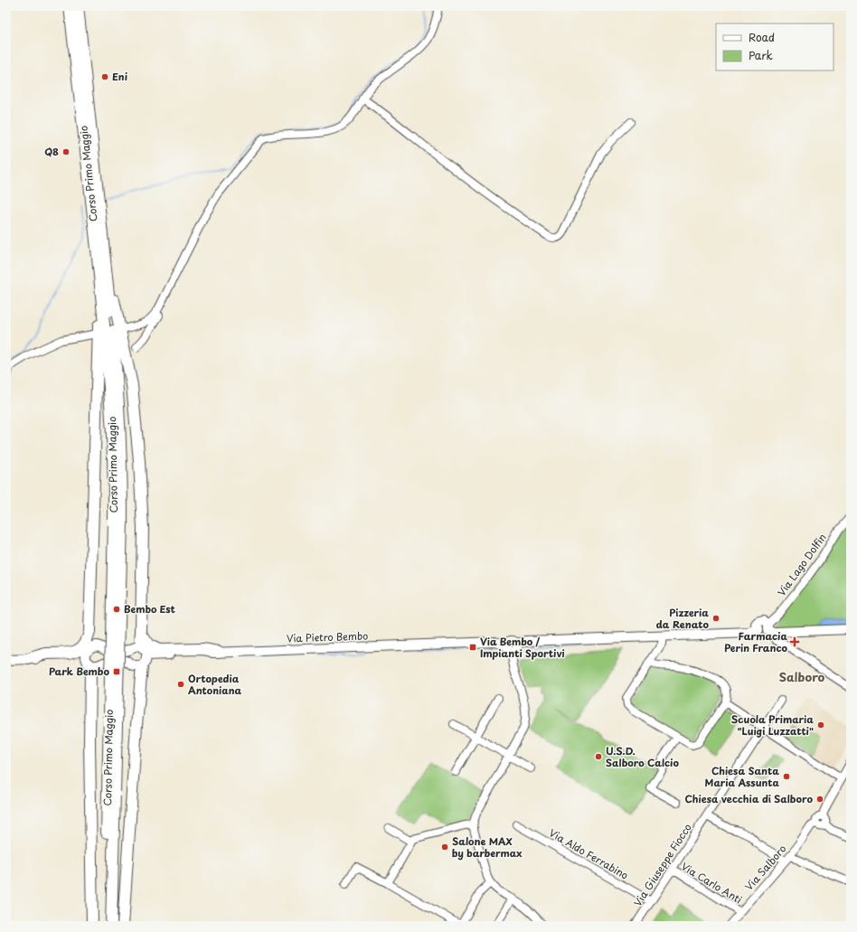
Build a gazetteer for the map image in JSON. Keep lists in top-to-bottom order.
{
  "streets": {
    "highway": ["Corso Primo Maggio"],
    "main road": ["Via Pietro Bembo"],
    "street": [
      "Via Lago Dolfin",
      "Via Aldo Ferrabino",
      "Via Giuseppe Fiocco",
      "Via Salboro",
      "Via Carlo Anti"
    ]
  },
  "crossings": [
    ["Via Lago Dolfin", "Via Pietro Bembo"],
    ["Via Aldo Ferrabino", "Via Giuseppe Fiocco"],
    ["Via Giuseppe Fiocco", "Via Carlo Anti"],
    ["Via Salboro", "Via Carlo Anti"]
  ],
  "districts": ["Salboro"],
  "places": {
    "other": [
      "Eni",
      "Q8",
      "Bembo Est",
      "Pizzeria da Renato",
      "Ortopedia Antoniana",
      "Scuola Primaria \"Luigi Luzzatti\"",
      "U.S.D. Salboro Calcio",
      "Chiesa Santa Maria Assunta",
      "Chiesa vecchia di Salboro",
      "Salone MAX by barbermax"
    ],
    "health": ["Farmacia Perin Franco"],
    "transit": ["Via Bembo / Impianti Sportivi", "Park Bembo"]
  },
  "legend": ["Road", "Park"]
}
